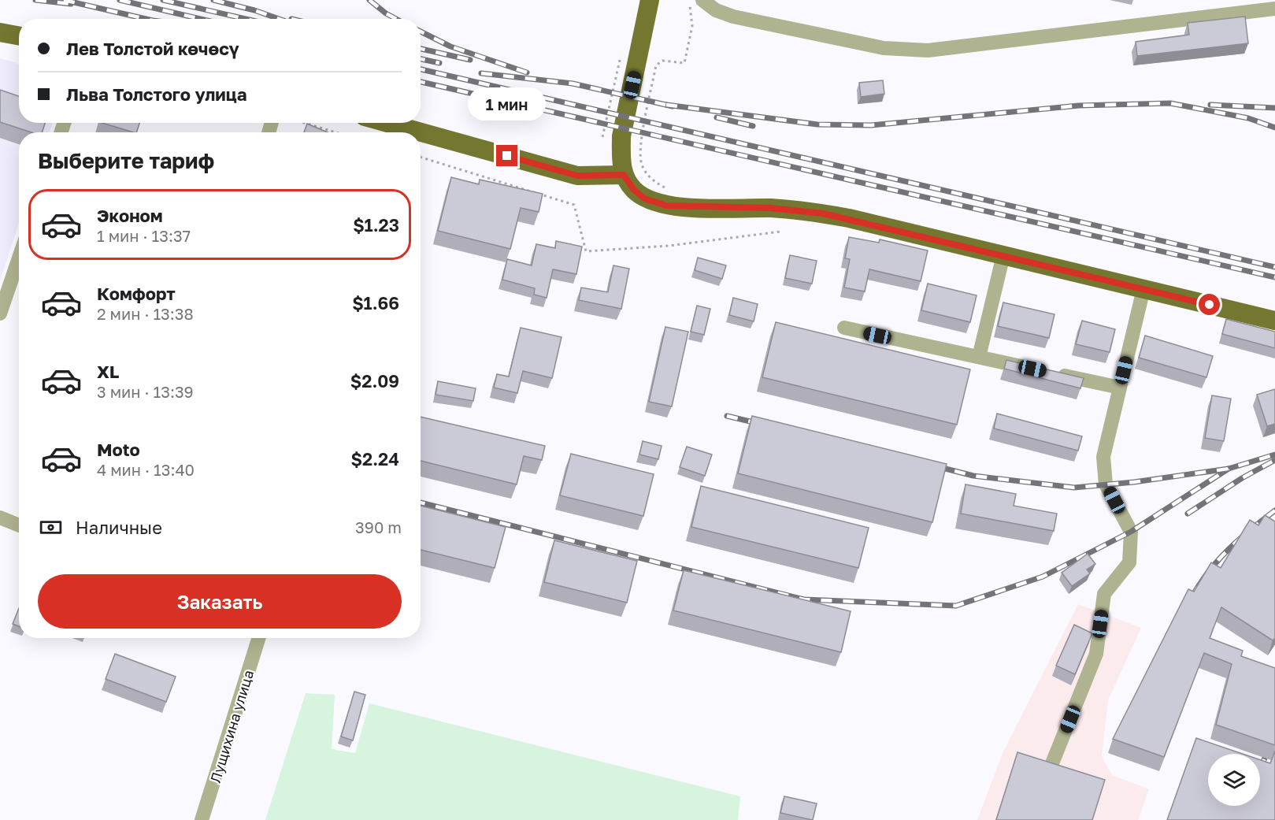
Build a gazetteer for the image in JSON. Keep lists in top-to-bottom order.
{
  "streets": {
    "street": ["Лущихина улица"]
  },
  "page": {
    "banner": ["Лев Толстой көчөсү", "Льва Толстого улица"],
    "bubble": "1 мин",
    "heading": "Выберите тариф",
    "list": [
      {
        "name": "Эконом",
        "note": "1 мин · 13:37",
        "value": "$1.23"
      },
      {
        "name": "Комфорт",
        "note": "2 мин · 13:38",
        "value": "$1.66"
      },
      {
        "name": "XL",
        "note": "3 мин · 13:39",
        "value": "$2.09"
      },
      {
        "name": "Moto",
        "note": "4 мин · 13:40",
        "value": "$2.24"
      }
    ],
    "pay": ["Наличные", "390 m"],
    "buttons": "Заказать"
  }
}
